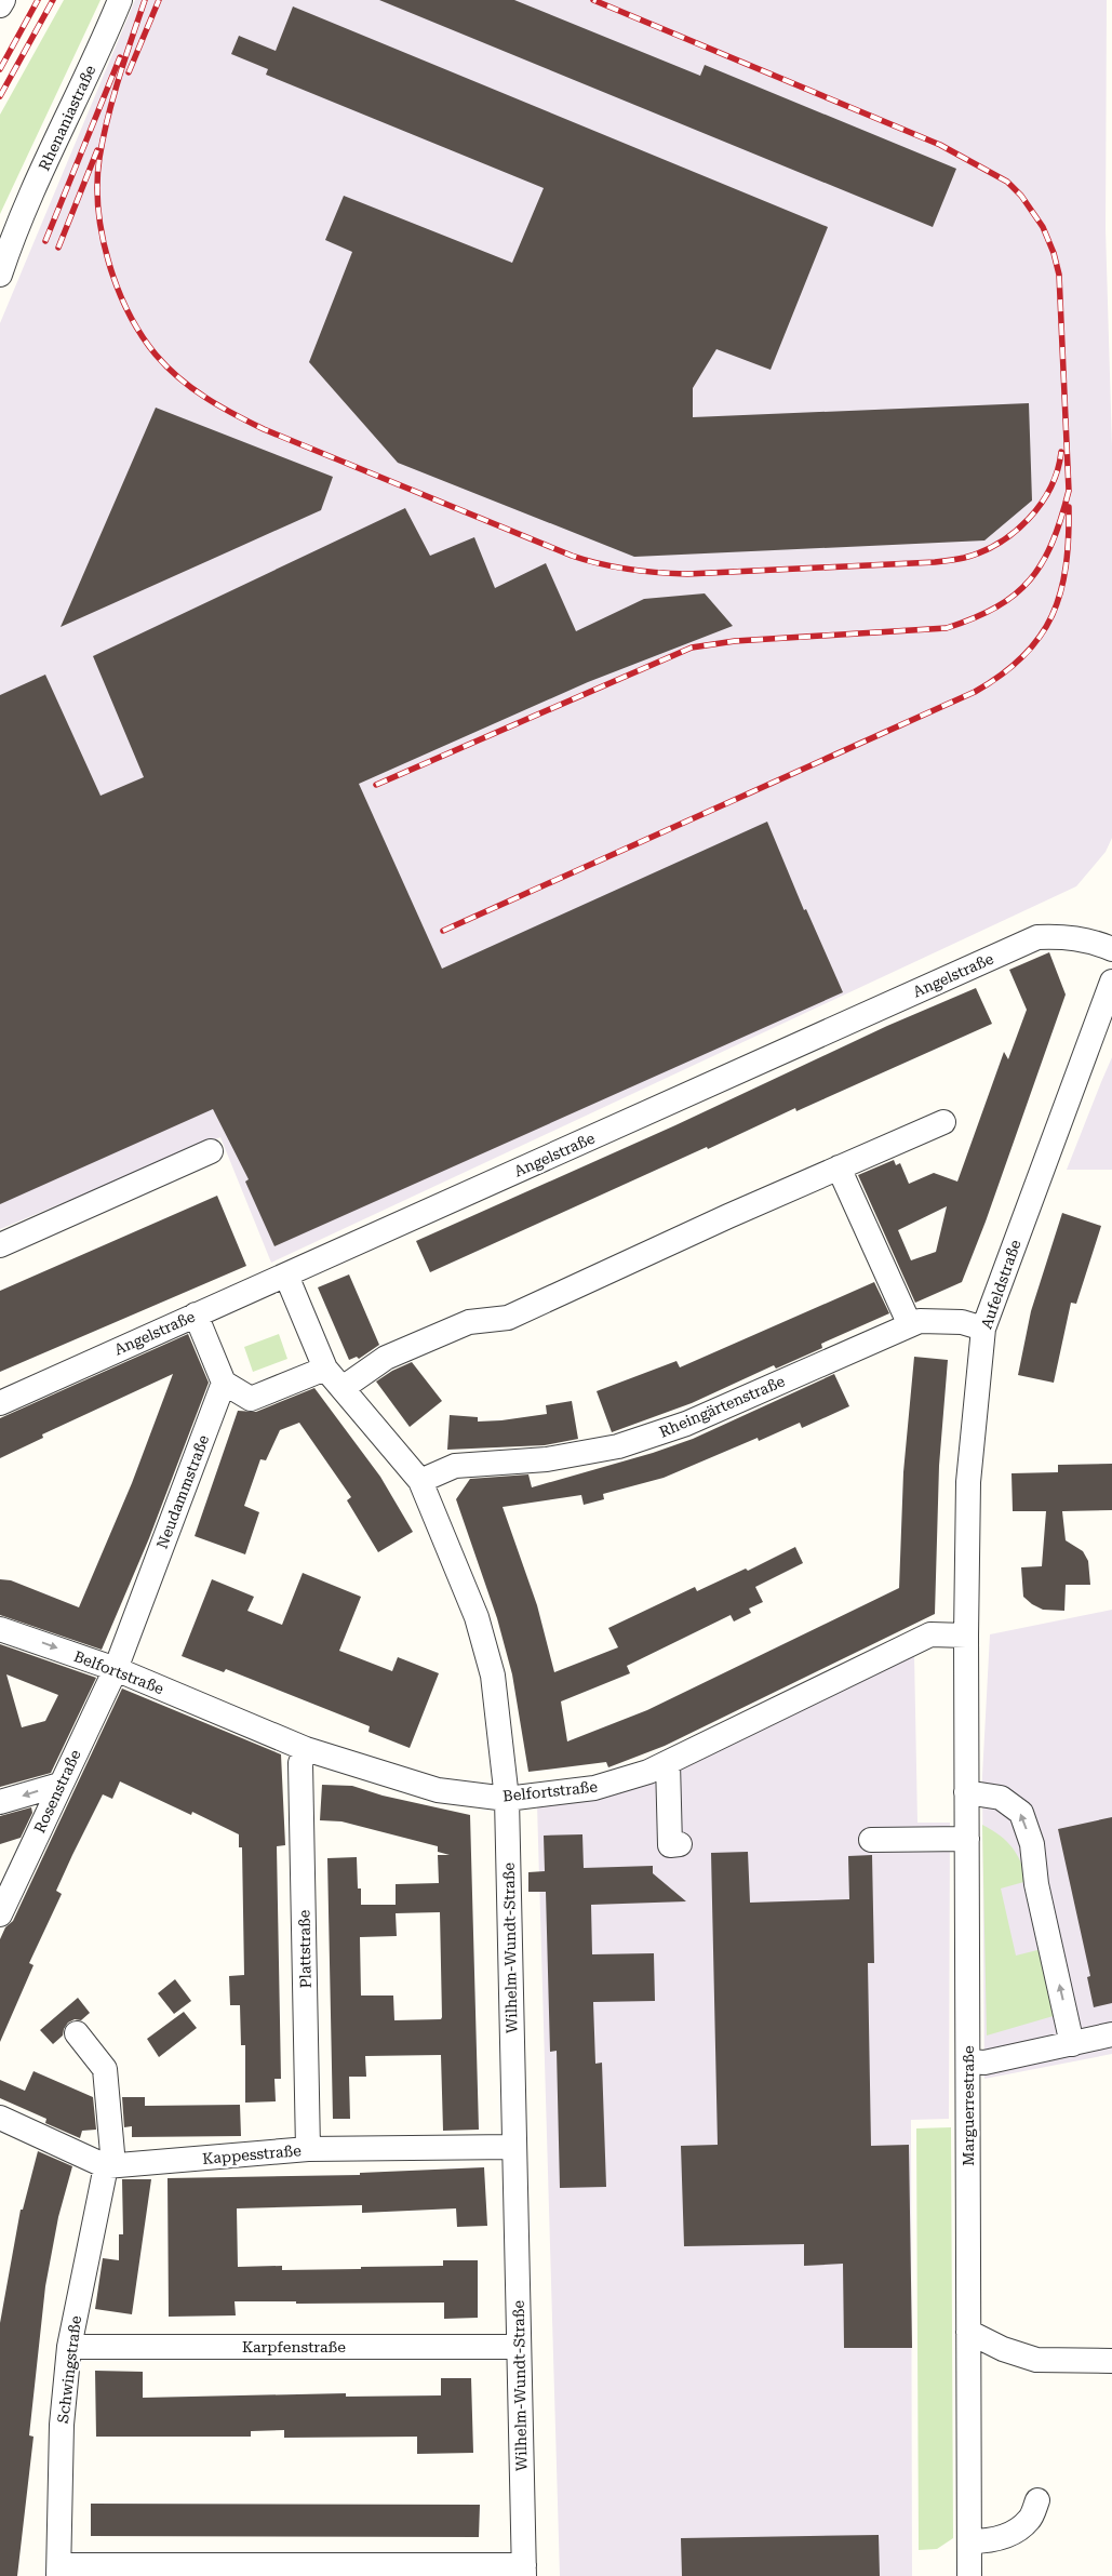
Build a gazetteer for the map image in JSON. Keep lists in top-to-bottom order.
{
  "streets": {
    "street": [
      "Rhenaniastraße",
      "Angelstraße",
      "Aufeldstraße",
      "Rheingärtenstraße",
      "Neudammstraße",
      "Belfortstraße",
      "Rosenstraße",
      "Wilhelm-Wundt-Straße",
      "Plattstraße",
      "Marguerrestraße",
      "Kappesstraße",
      "Karpfenstraße",
      "Schwingstraße"
    ]
  },
  "crossings": [
    ["Angelstraße", "Wilhelm-Wundt-Straße"],
    ["Aufeldstraße", "Rheingärtenstraße"],
    ["Aufeldstraße", "Belfortstraße"],
    ["Aufeldstraße", "Marguerrestraße"],
    ["Rheingärtenstraße", "Wilhelm-Wundt-Straße"],
    ["Neudammstraße", "Belfortstraße"],
    ["Neudammstraße", "Rosenstraße"],
    ["Belfortstraße", "Rosenstraße"],
    ["Belfortstraße", "Wilhelm-Wundt-Straße"],
    ["Belfortstraße", "Plattstraße"],
    ["Belfortstraße", "Marguerrestraße"],
    ["Wilhelm-Wundt-Straße", "Kappesstraße"],
    ["Wilhelm-Wundt-Straße", "Karpfenstraße"],
    ["Plattstraße", "Kappesstraße"],
    ["Kappesstraße", "Schwingstraße"],
    ["Karpfenstraße", "Schwingstraße"]
  ]
}
